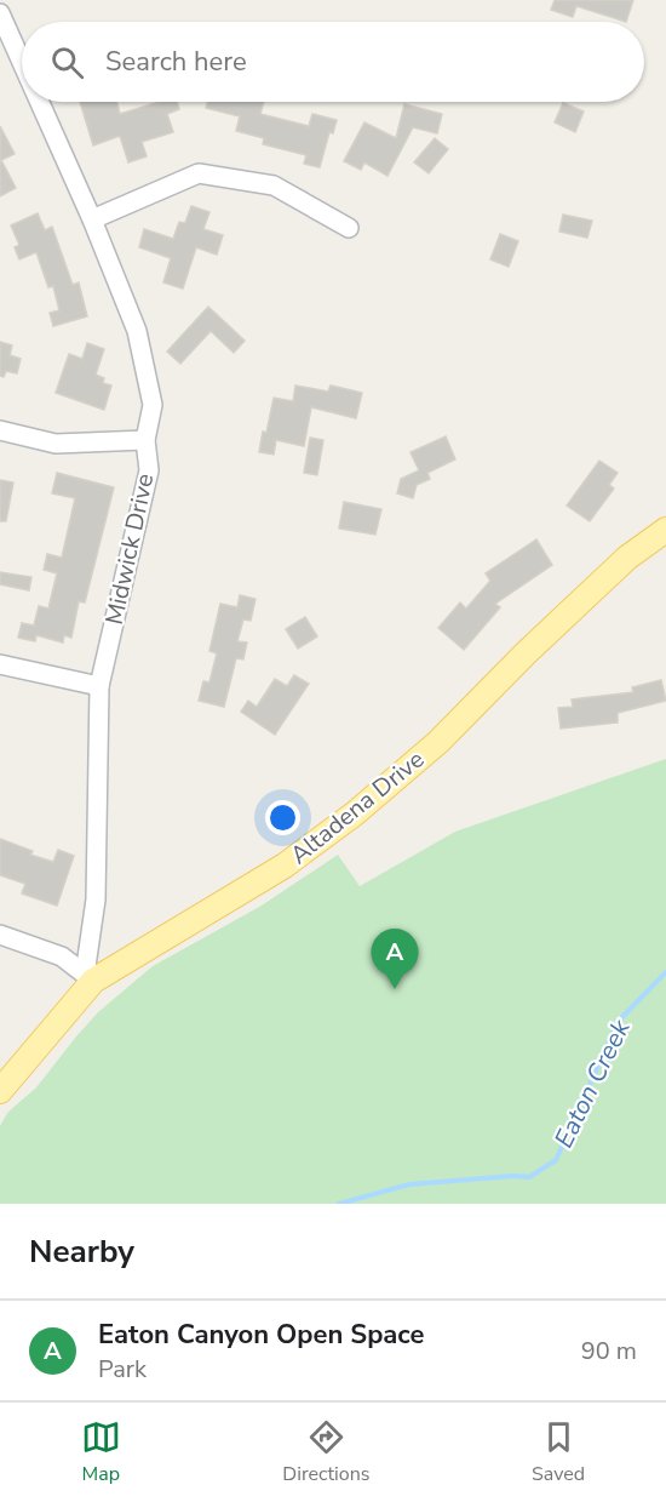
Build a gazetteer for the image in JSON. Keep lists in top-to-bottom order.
{
  "streets": {
    "main road": ["Altadena Drive"],
    "street": ["Midwick Drive"]
  },
  "crossings": [
    ["Midwick Drive", "Altadena Drive"]
  ],
  "water": ["Eaton Creek"],
  "page": {
    "search": "Search here",
    "pins": "A",
    "heading": "Nearby",
    "list": [
      {
        "mark": "A",
        "name": "Eaton Canyon Open Space",
        "note": "Park",
        "value": "90 m"
      }
    ],
    "nav": ["Map", "Directions", "Saved"]
  }
}
